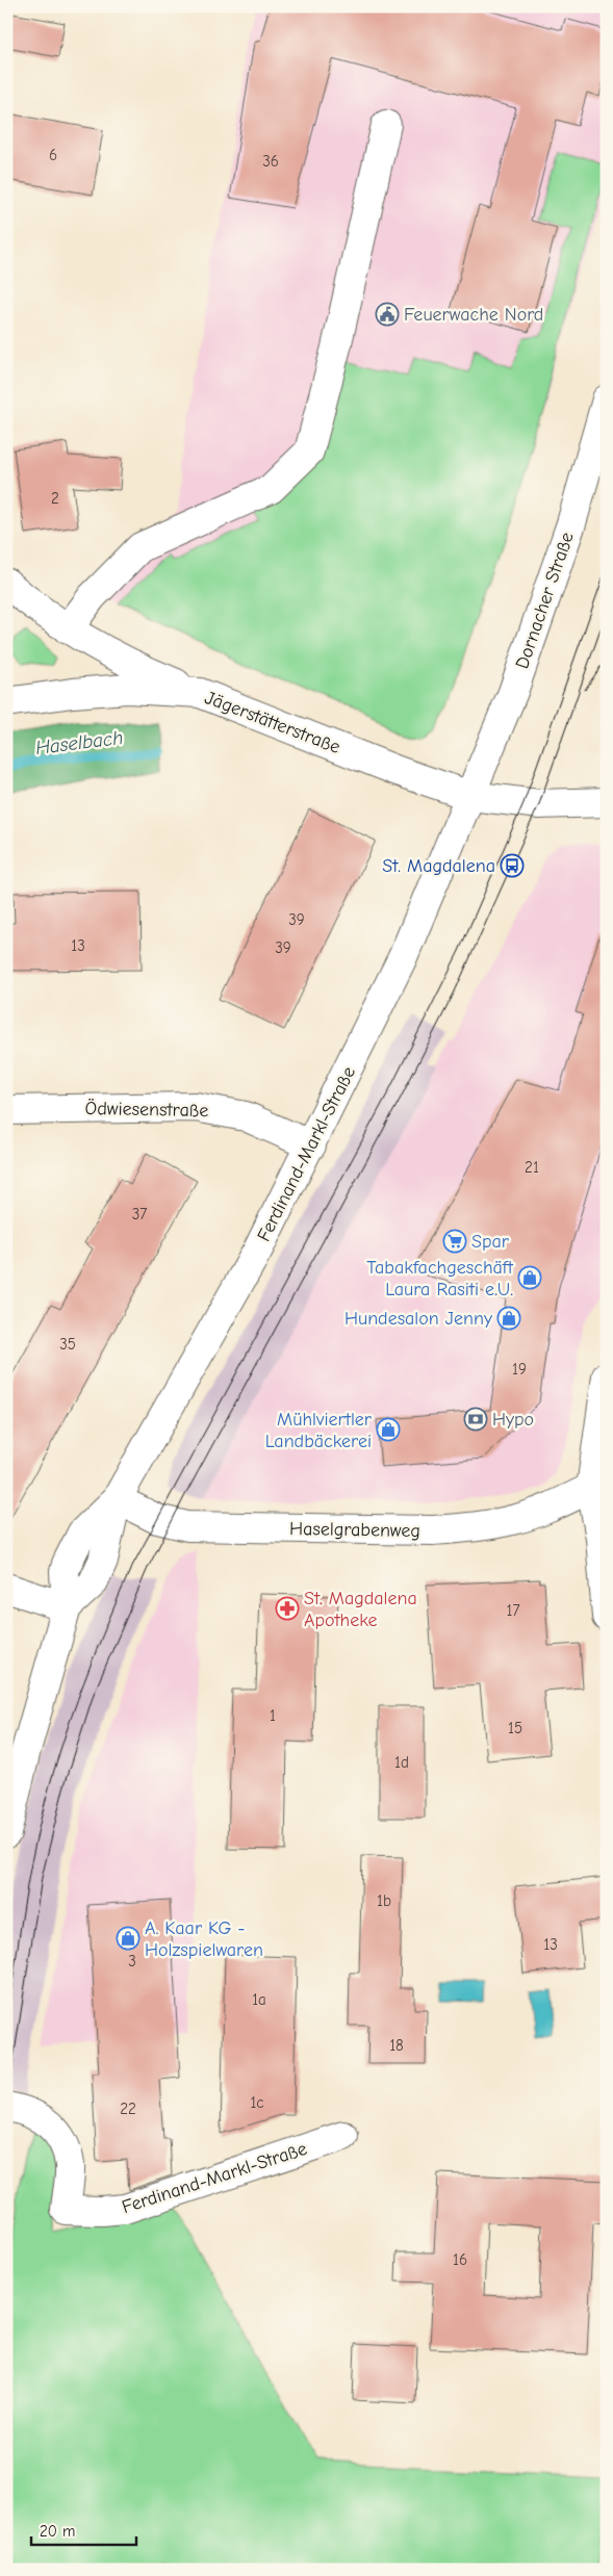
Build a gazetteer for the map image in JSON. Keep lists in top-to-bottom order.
{
  "streets": {
    "street": [
      "Dornacher Straße",
      "Jägerstätterstraße",
      "Ödwiesenstraße",
      "Ferdinand-Markl-Straße",
      "Haselgrabenweg"
    ]
  },
  "crossings": [
    ["Dornacher Straße", "Jägerstätterstraße"],
    ["Dornacher Straße", "Ferdinand-Markl-Straße"],
    ["Jägerstätterstraße", "Ferdinand-Markl-Straße"],
    ["Ödwiesenstraße", "Ferdinand-Markl-Straße"],
    ["Ferdinand-Markl-Straße", "Haselgrabenweg"]
  ],
  "water": ["Haselbach"],
  "places": {
    "public building": ["Feuerwache Nord"],
    "bus stop": ["St. Magdalena"],
    "supermarket": ["Spar"],
    "shop": [
      "Tabakfachgeschäft Laura Rasiti e.U.",
      "Hundesalon Jenny",
      "Mühlviertler Landbäckerei",
      "A. Kaar KG - Holzspielwaren"
    ],
    "bank": ["Hypo"],
    "pharmacy": ["St. Magdalena Apotheke"]
  },
  "house_numbers": [
    "6",
    "36",
    "2",
    "39",
    "13",
    "39",
    "21",
    "37",
    "35",
    "19",
    "17",
    "1",
    "15",
    "1d",
    "1b",
    "13",
    "3",
    "1a",
    "18",
    "1c",
    "22",
    "16"
  ],
  "scale_bar": "20 m"
}
